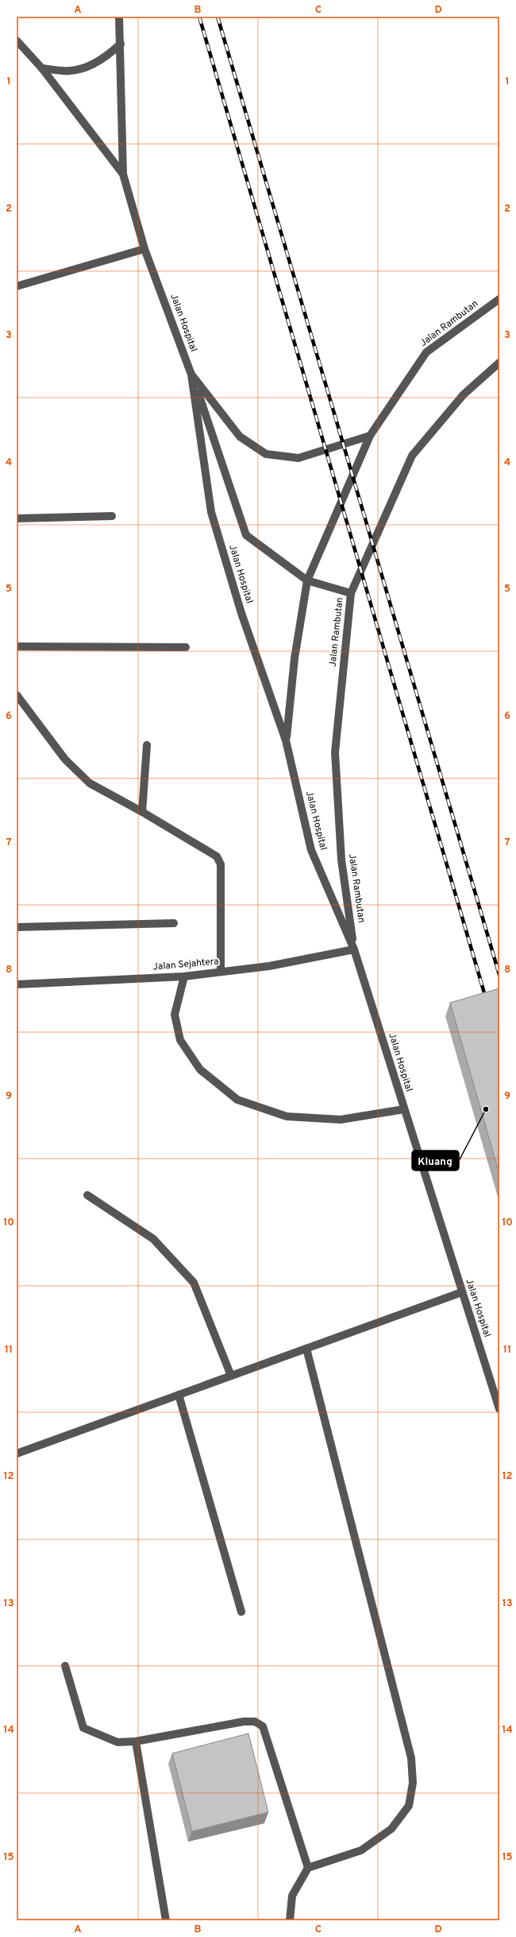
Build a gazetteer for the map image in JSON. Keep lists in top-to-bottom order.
{
  "streets": {
    "street": ["Jalan Hospital", "Jalan Rambutan", "Jalan Sejahtera"]
  },
  "crossings": [
    ["Jalan Hospital", "Jalan Rambutan"],
    ["Jalan Hospital", "Jalan Sejahtera"],
    ["Jalan Rambutan", "Jalan Sejahtera"]
  ],
  "places": ["Kluang"],
  "grid": {
    "columns": [
      "A",
      "B",
      "C",
      "D"
    ],
    "rows": [
      "1",
      "2",
      "3",
      "4",
      "5",
      "6",
      "7",
      "8",
      "9",
      "10",
      "11",
      "12",
      "13",
      "14",
      "15"
    ]
  }
}
